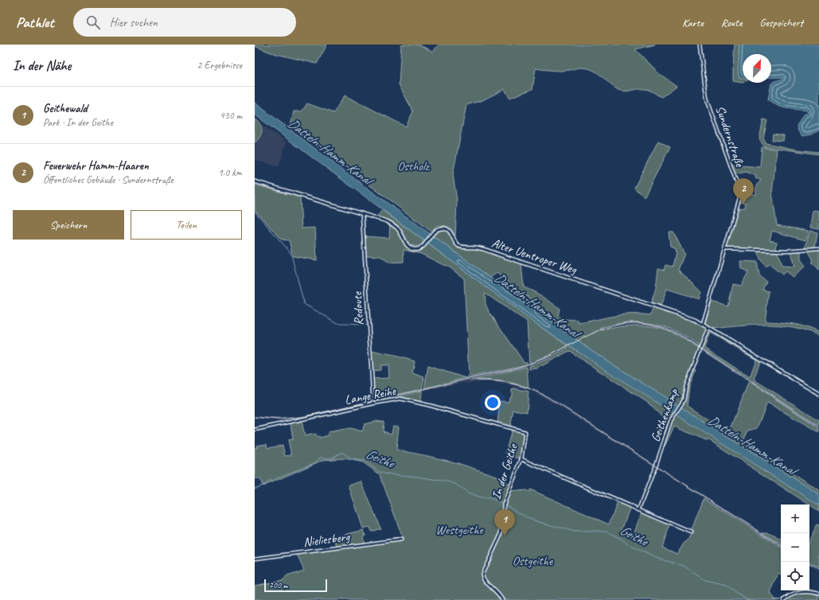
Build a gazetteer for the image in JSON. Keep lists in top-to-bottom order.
{
  "streets": {
    "street": [
      "Sundernstraße",
      "Alter Uentroper Weg",
      "Redoute",
      "Lange Reihe",
      "Geithenkamp",
      "In der Geithe",
      "Nieliesberg"
    ]
  },
  "crossings": [
    ["Sundernstraße", "Alter Uentroper Weg"],
    ["Alter Uentroper Weg", "Redoute"],
    ["Alter Uentroper Weg", "Geithenkamp"],
    ["Redoute", "Lange Reihe"],
    ["Lange Reihe", "In der Geithe"]
  ],
  "water": ["Datteln-Hamm-Kanal", "Geithe"],
  "parks": ["Ostholz", "Westgeithe", "Ostgeithe"],
  "scale_bar": "200 m",
  "north": "top right",
  "page": {
    "header": "Pathlet",
    "search": "Hier suchen",
    "nav": ["Karte", "Route", "Gespeichert"],
    "heading": ["In der Nähe", "2 Ergebnisse"],
    "list": [
      {
        "mark": "1",
        "name": "Geithewald",
        "note": "Park · In der Geithe",
        "value": "430 m"
      },
      {
        "mark": "2",
        "name": "Feuerwehr Hamm-Haaren",
        "note": "Öffentliches Gebäude · Sundernstraße",
        "value": "1.0 km"
      }
    ],
    "pins": ["2", "1"],
    "buttons": ["Speichern", "Teilen"],
    "map_buttons": ["+", "−"],
    "scale": "200 m"
  }
}
